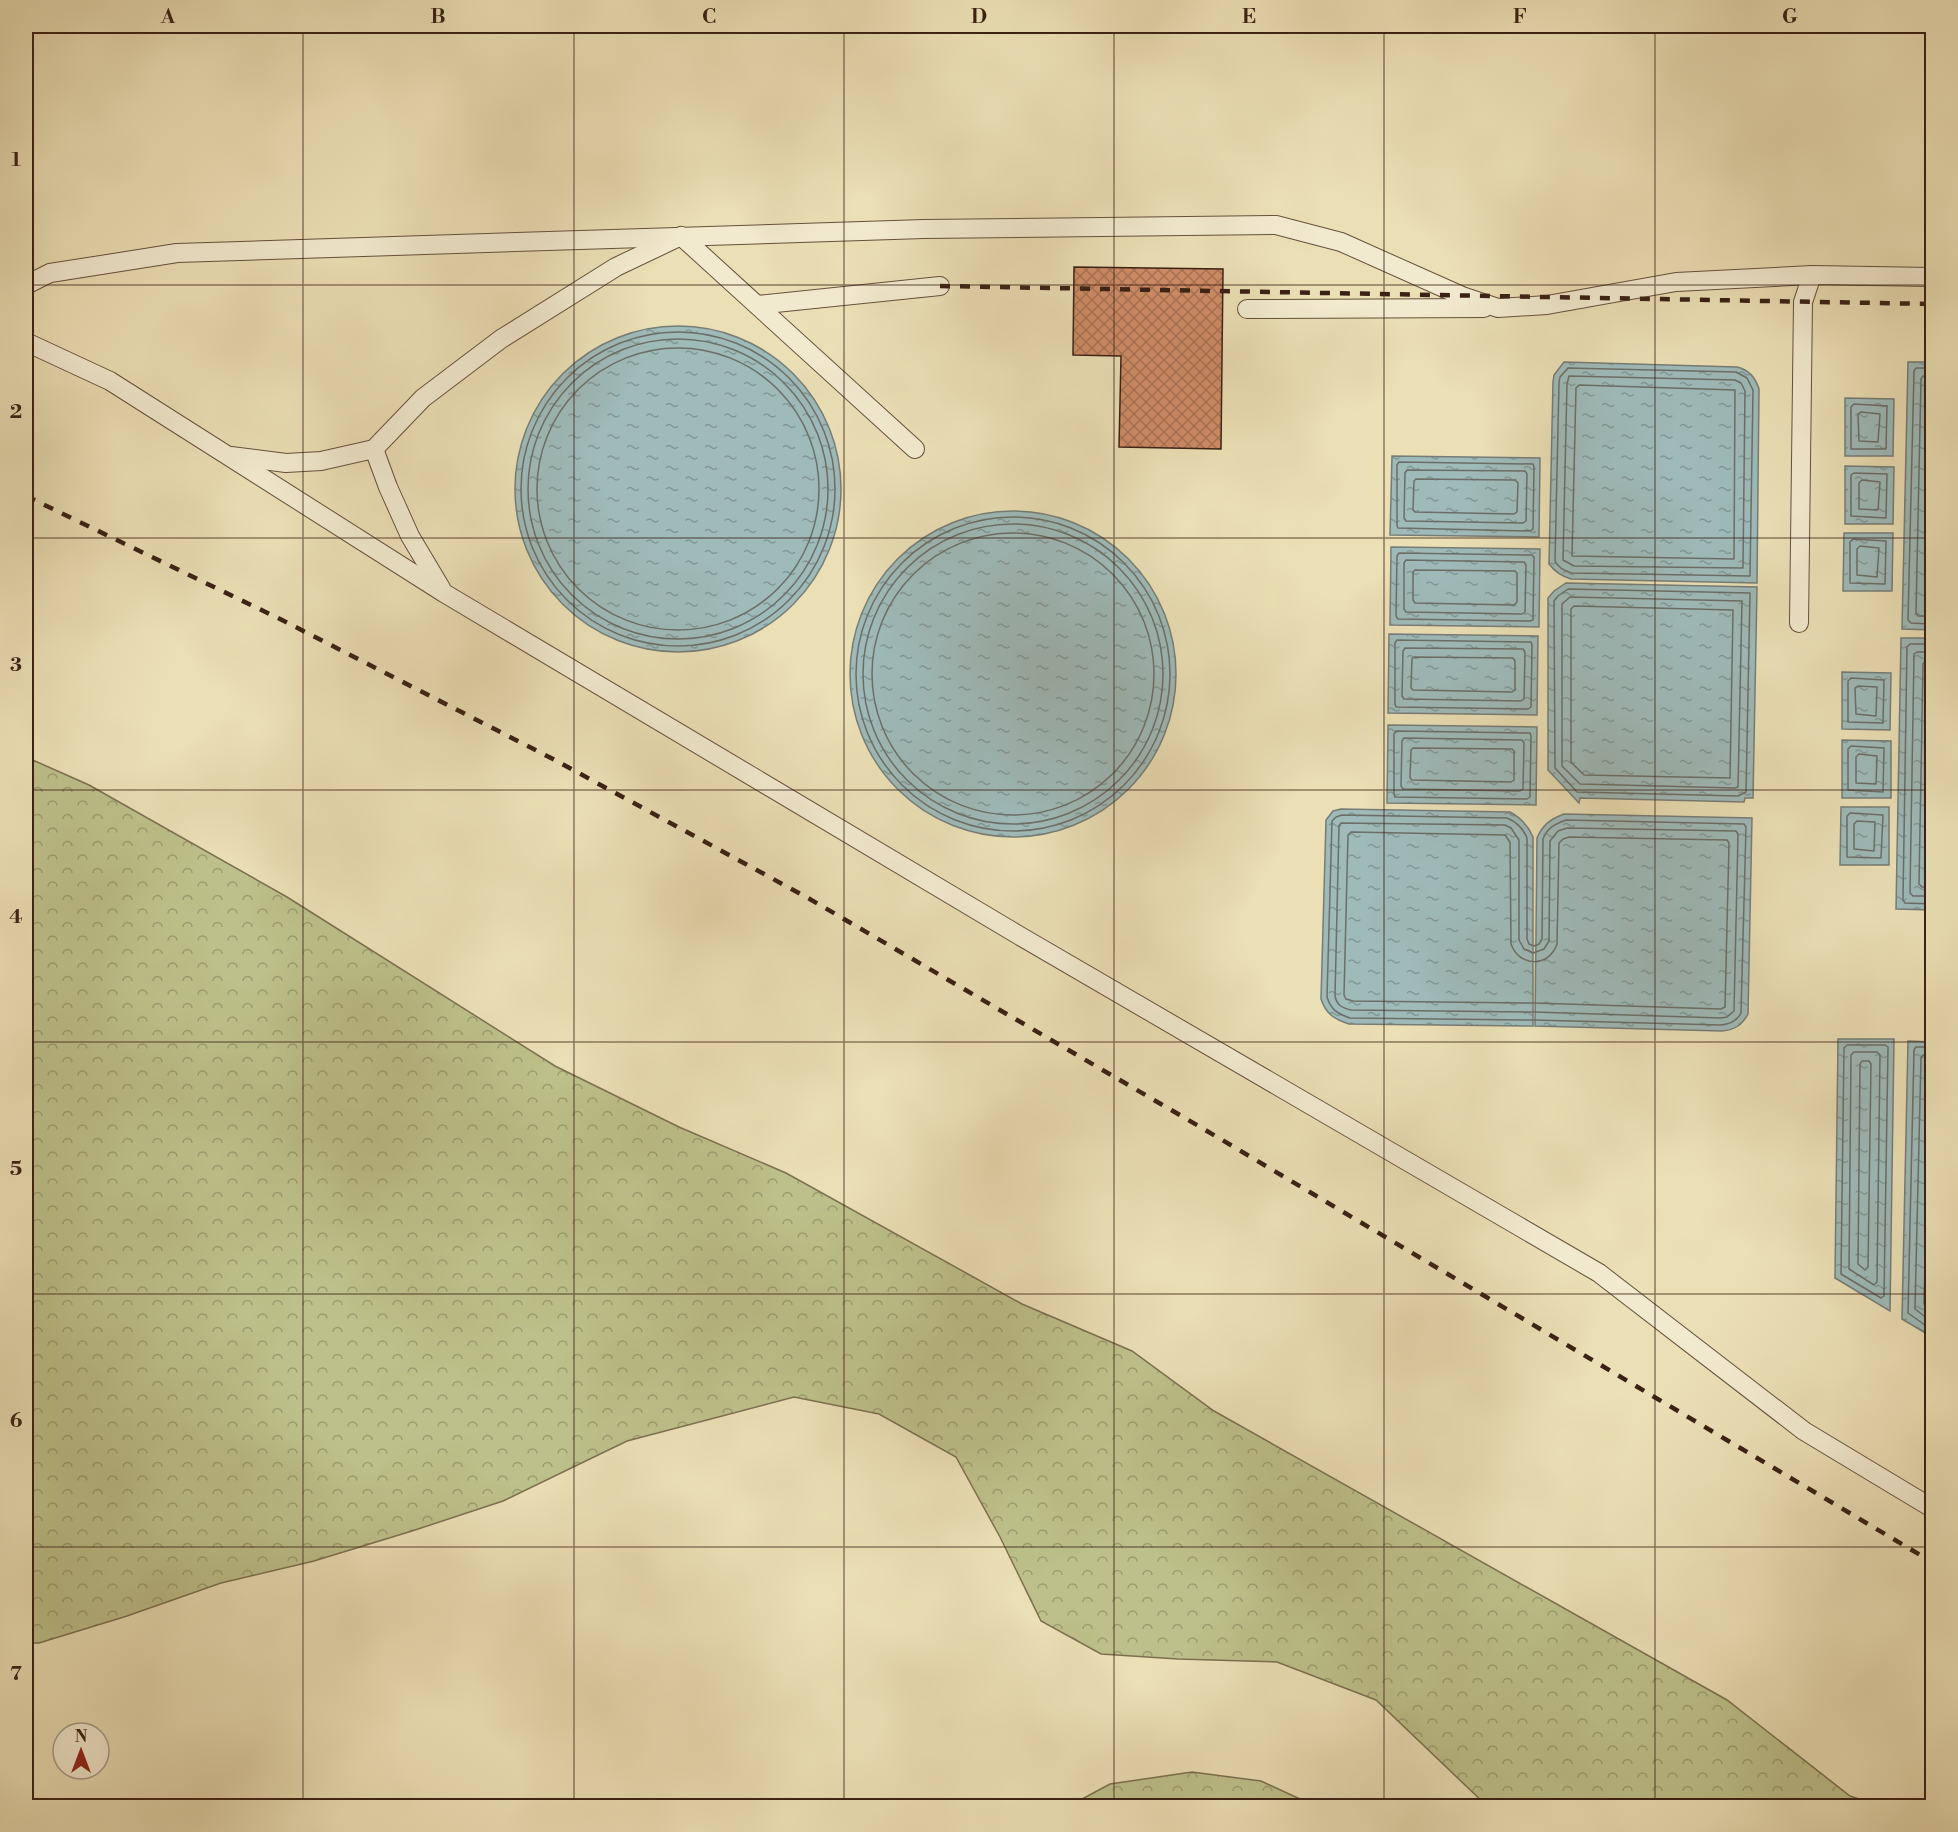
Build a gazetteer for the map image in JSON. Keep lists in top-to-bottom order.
{
  "north": "top",
  "grid": {
    "columns": [
      "A",
      "B",
      "C",
      "D",
      "E",
      "F",
      "G"
    ],
    "rows": [
      "1",
      "2",
      "3",
      "4",
      "5",
      "6",
      "7"
    ]
  }
}
